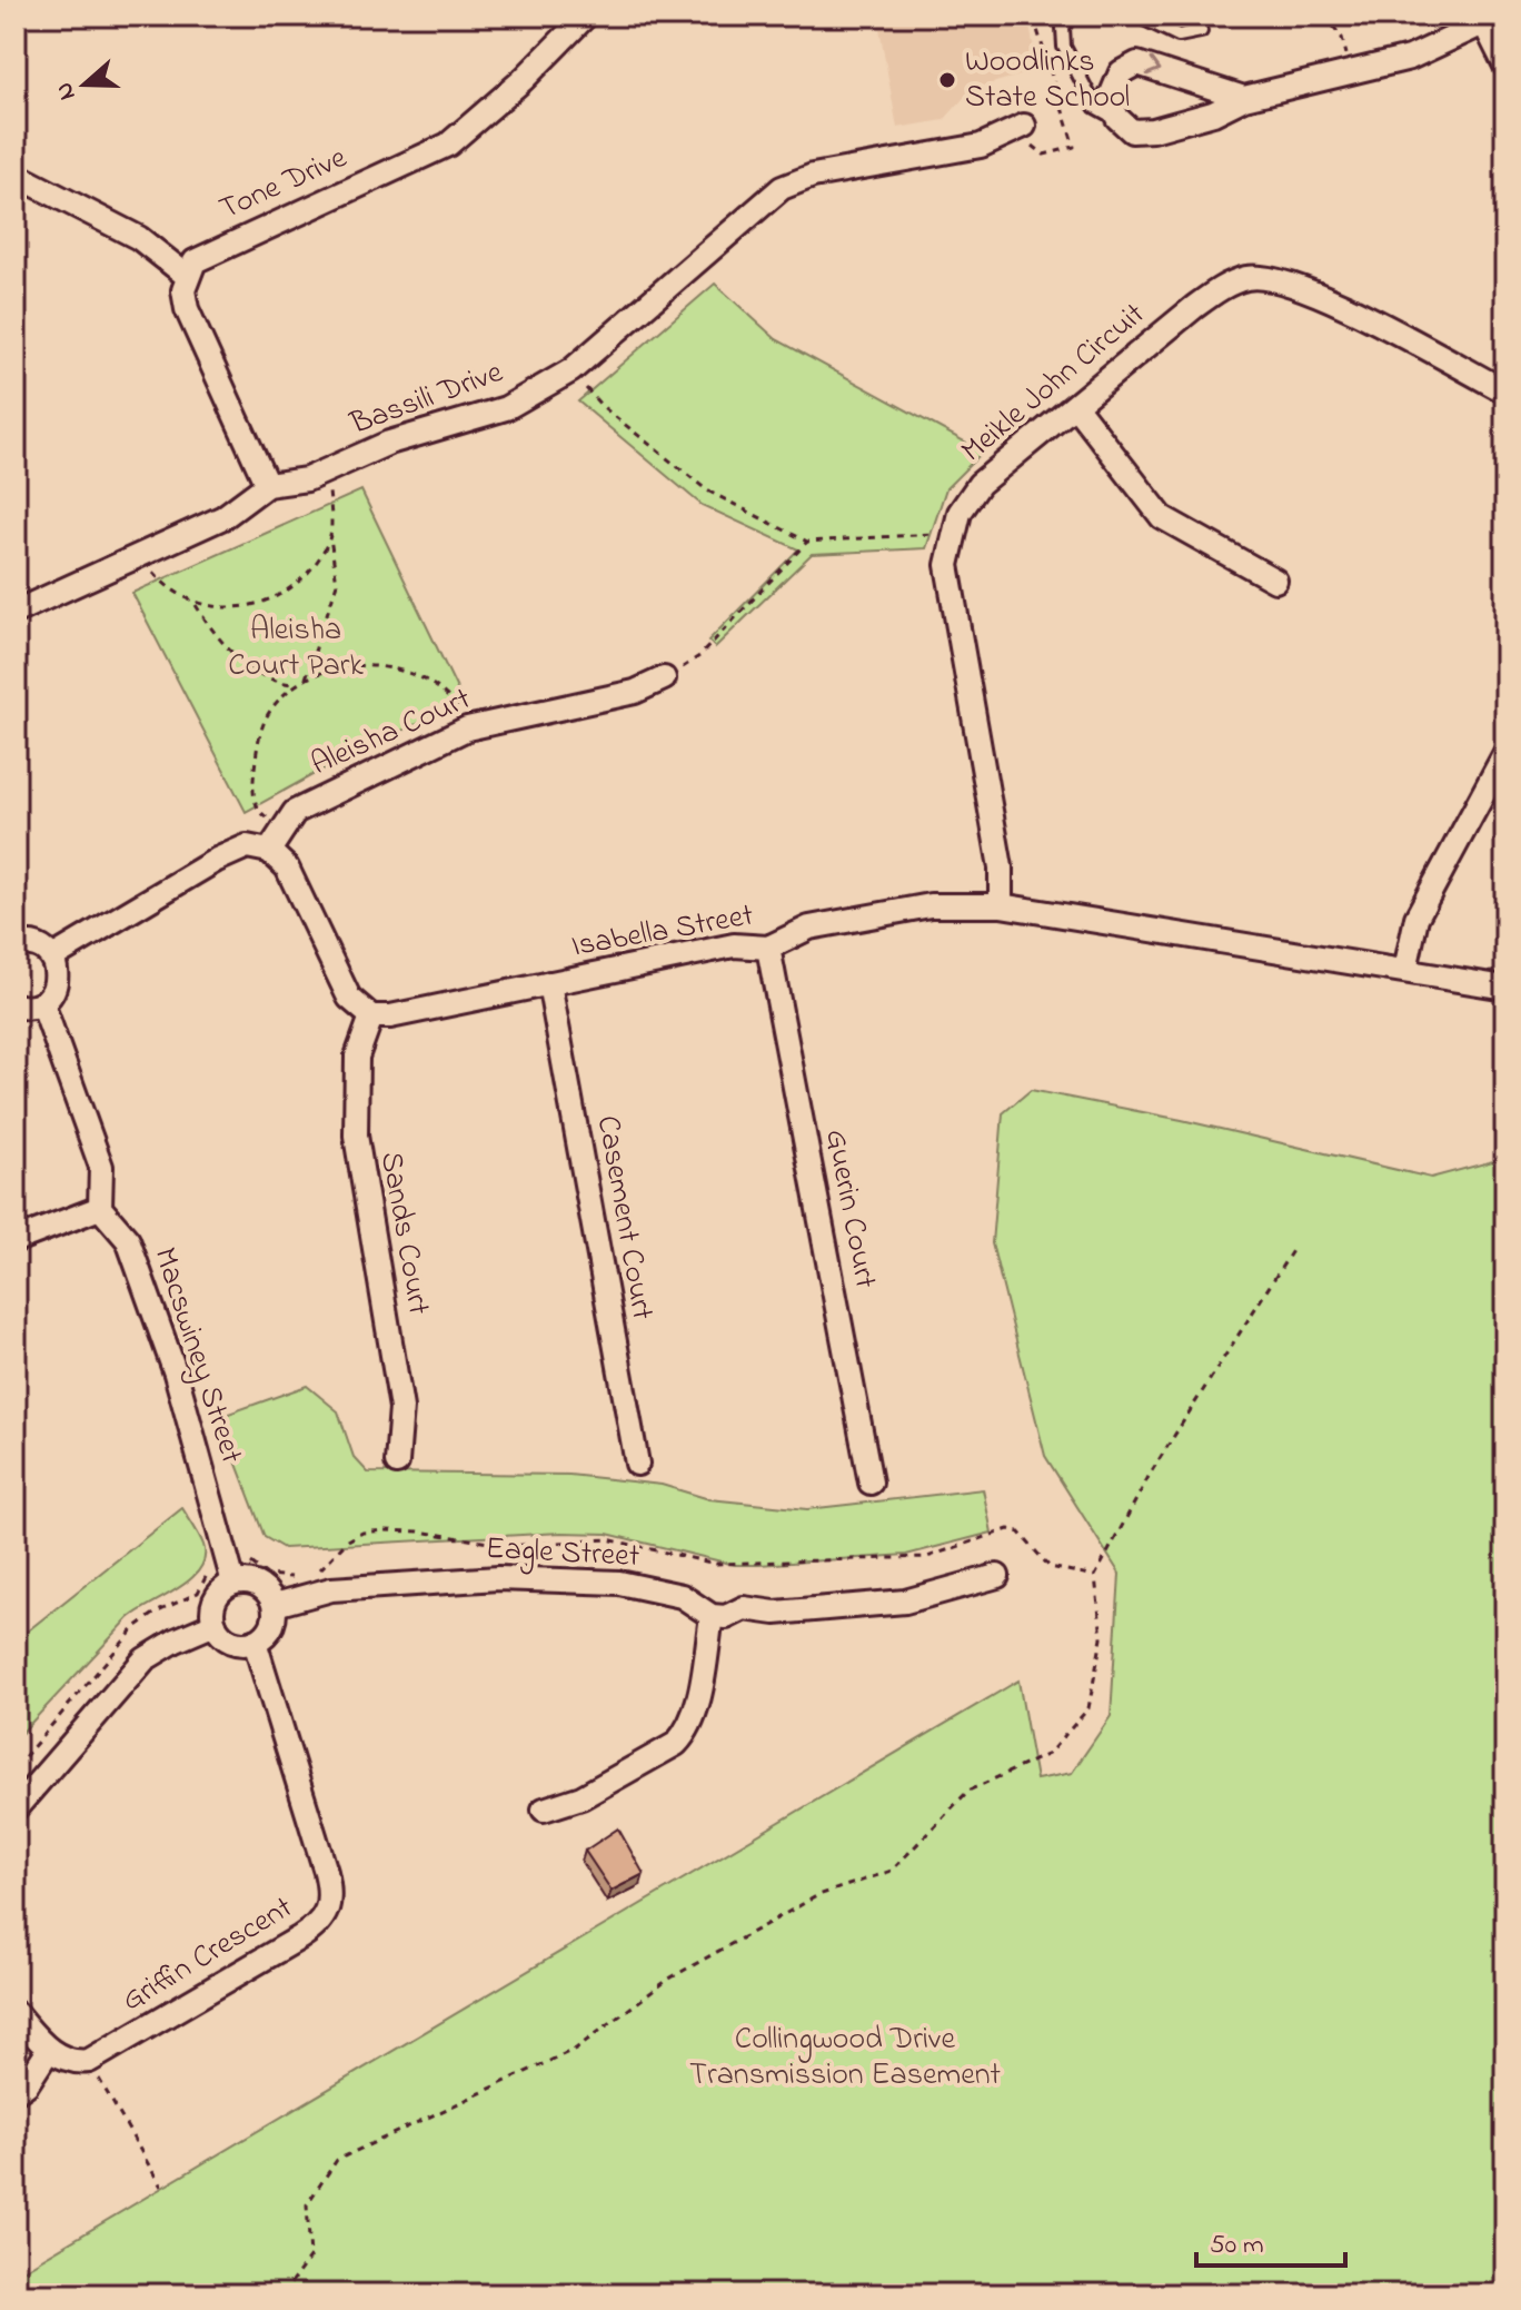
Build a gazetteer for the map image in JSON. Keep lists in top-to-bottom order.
{
  "streets": {
    "street": [
      "Tone Drive",
      "Meikle John Circuit",
      "Bassili Drive",
      "Aleisha Court",
      "Isabella Street",
      "Guerin Court",
      "Casement Court",
      "Sands Court",
      "Macswiney Street",
      "Eagle Street",
      "Griffin Crescent"
    ]
  },
  "crossings": [
    ["Meikle John Circuit", "Isabella Street"],
    ["Isabella Street", "Guerin Court"],
    ["Isabella Street", "Casement Court"],
    ["Isabella Street", "Sands Court"],
    ["Macswiney Street", "Eagle Street"],
    ["Macswiney Street", "Griffin Crescent"],
    ["Eagle Street", "Griffin Crescent"]
  ],
  "parks": ["Aleisha Court Park", "Collingwood Drive Transmission Easement"],
  "places": ["Woodlinks State School"],
  "scale_bar": "50 m",
  "north": "left"
}
